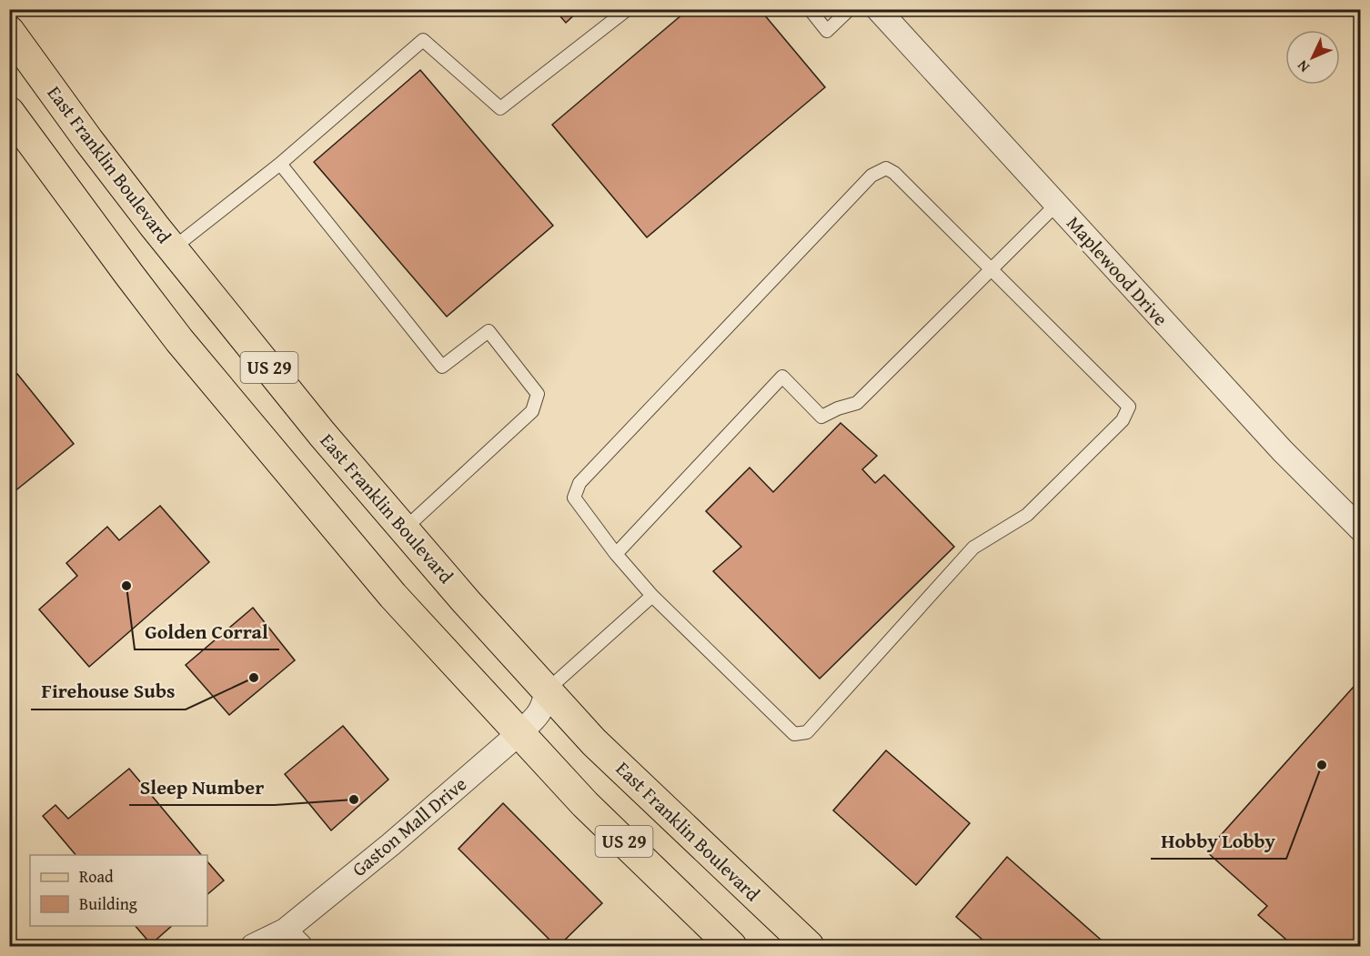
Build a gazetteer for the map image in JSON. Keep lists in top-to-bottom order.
{
  "streets": {
    "main road": ["East Franklin Boulevard", "US 29"],
    "street": ["Maplewood Drive", "Gaston Mall Drive"]
  },
  "crossings": [
    ["East Franklin Boulevard", "Gaston Mall Drive"],
    ["US 29", "Gaston Mall Drive"]
  ],
  "places": [
    "Golden Corral",
    "Firehouse Subs",
    "Hobby Lobby",
    "Sleep Number"
  ],
  "legend": ["Road", "Building"],
  "north": "bottom left"
}
